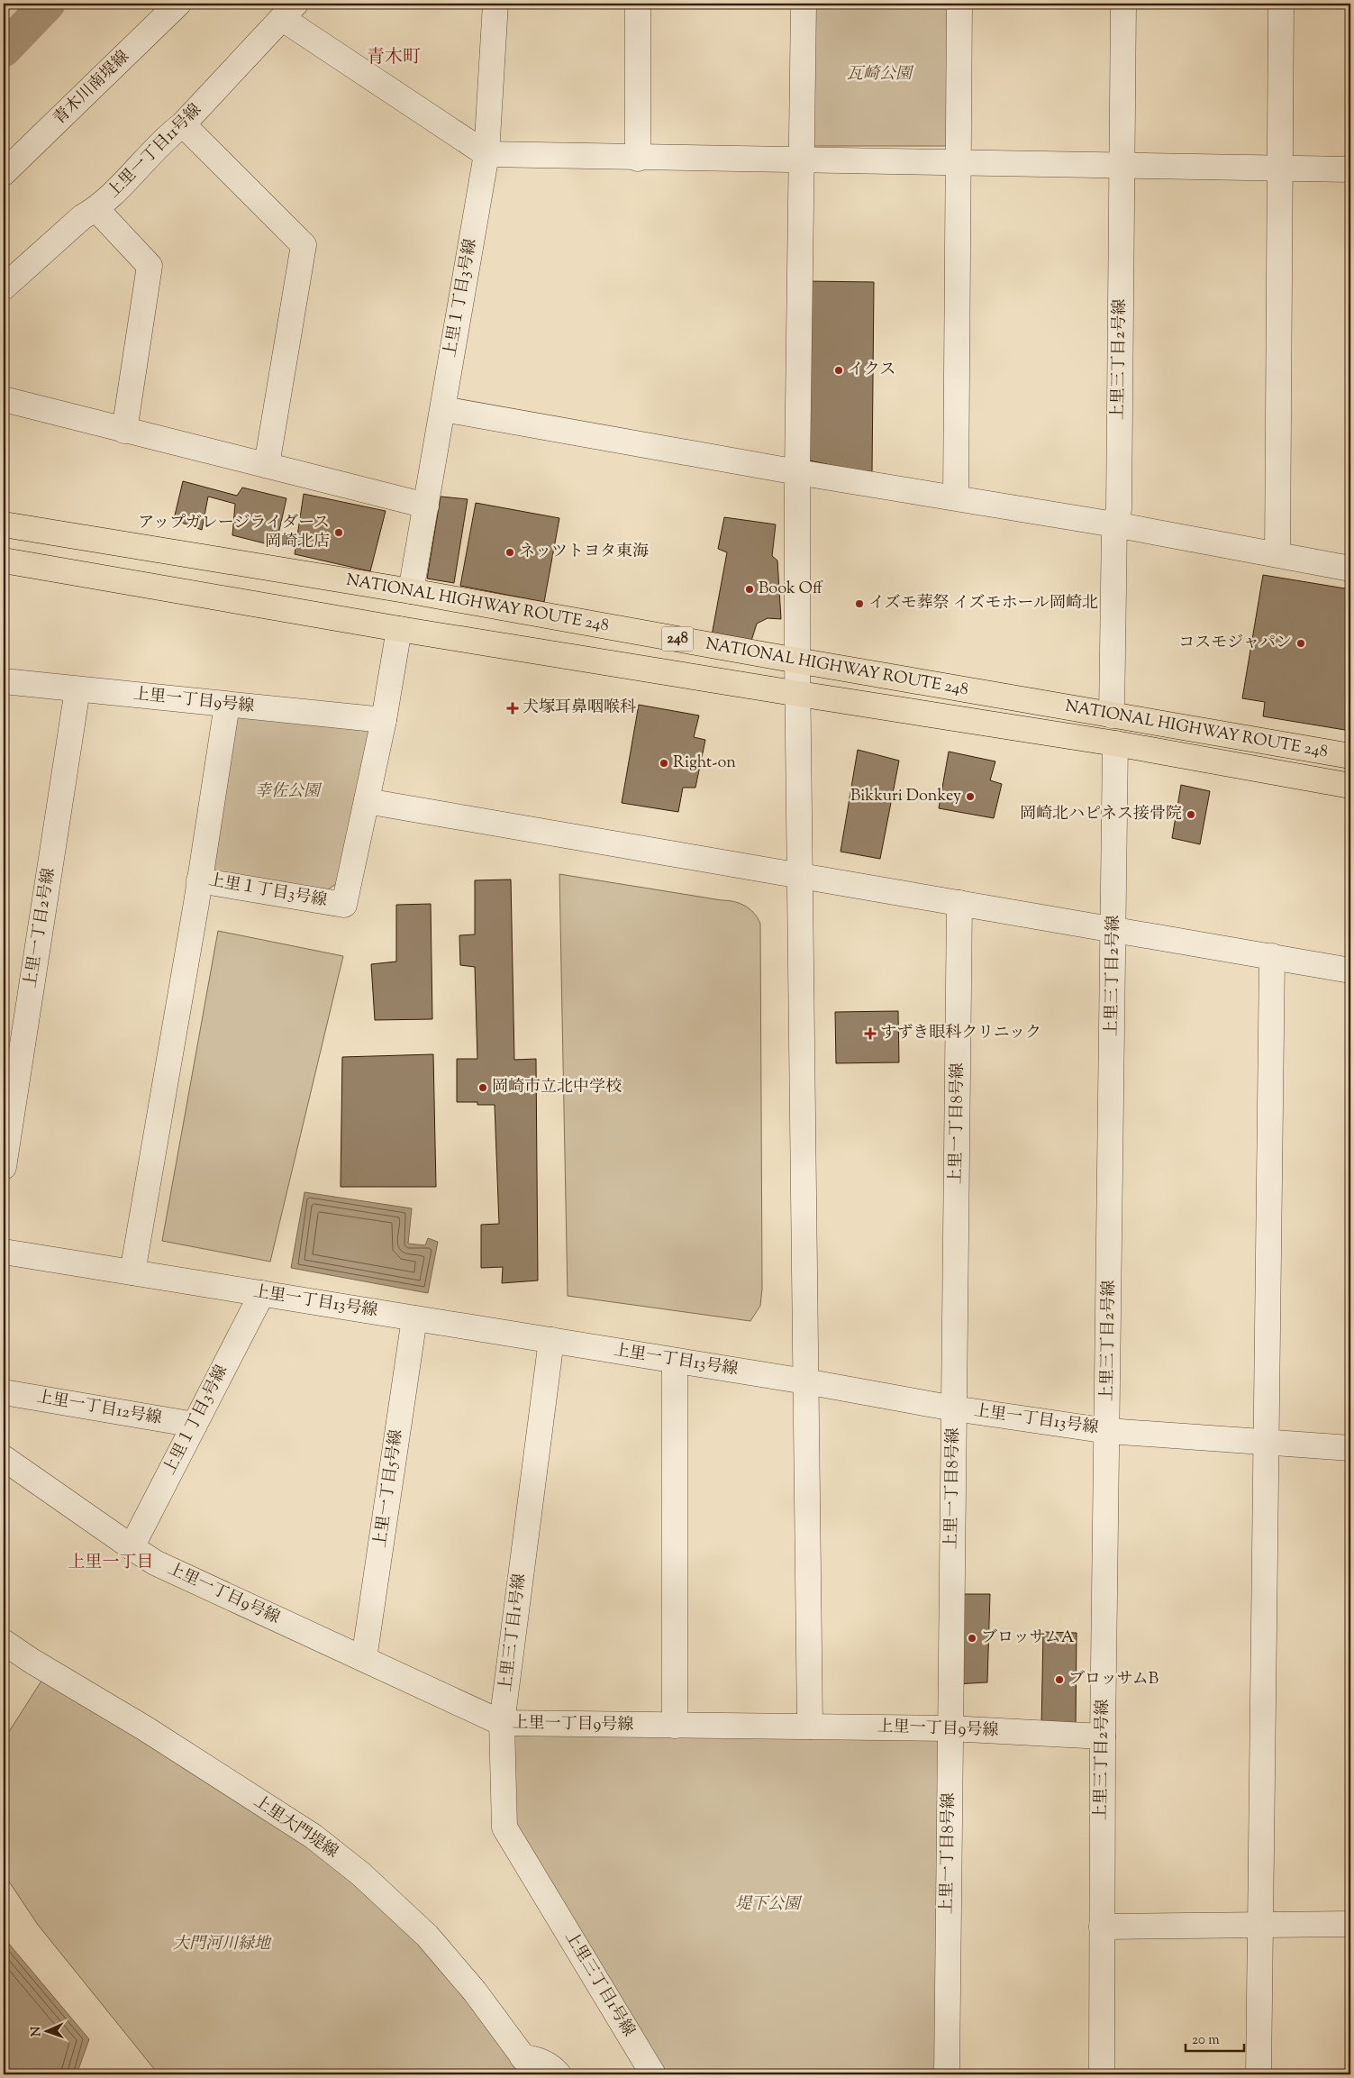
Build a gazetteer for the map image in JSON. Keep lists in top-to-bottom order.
{
  "streets": {
    "highway": ["NATIONAL HIGHWAY ROUTE 248", "248"],
    "street": [
      "青木川南堤線",
      "上里一丁目11号線",
      "上里１丁目3号線",
      "上里三丁目2号線",
      "上里一丁目9号線",
      "上里一丁目2号線",
      "上里一丁目8号線",
      "上里一丁目13号線",
      "上里一丁目12号線",
      "上里一丁目5号線",
      "上里三丁目1号線",
      "上里大門堤線"
    ]
  },
  "crossings": [
    ["上里１丁目3号線", "NATIONAL HIGHWAY ROUTE 248"],
    ["上里１丁目3号線", "上里一丁目9号線"],
    ["上里１丁目3号線", "上里一丁目13号線"],
    ["上里１丁目3号線", "上里一丁目12号線"],
    ["上里三丁目2号線", "NATIONAL HIGHWAY ROUTE 248"],
    ["上里三丁目2号線", "上里一丁目9号線"],
    ["上里三丁目2号線", "上里一丁目13号線"],
    ["上里一丁目9号線", "上里一丁目2号線"],
    ["上里一丁目9号線", "上里一丁目8号線"],
    ["上里一丁目9号線", "上里一丁目5号線"],
    ["上里一丁目9号線", "上里三丁目1号線"],
    ["上里一丁目8号線", "上里一丁目13号線"],
    ["上里一丁目13号線", "上里一丁目5号線"],
    ["上里一丁目13号線", "上里三丁目1号線"]
  ],
  "districts": ["青木町", "上里一丁目"],
  "parks": [
    "瓦崎公園",
    "幸佐公園",
    "堤下公園",
    "大門河川緑地"
  ],
  "places": {
    "other": [
      "イクス",
      "アップガレージライダース 岡崎北店",
      "ネッツトヨタ東海",
      "Book Off",
      "イズモ葬祭 イズモホール岡崎北",
      "コスモジャパン",
      "Right-on",
      "Bikkuri Donkey",
      "岡崎北ハピネス接骨院",
      "岡崎市立北中学校",
      "ブロッサムA",
      "ブロッサムB"
    ],
    "health": ["犬塚耳鼻咽喉科", "すずき眼科クリニック"]
  },
  "scale_bar": "20 m",
  "north": "left"
}
